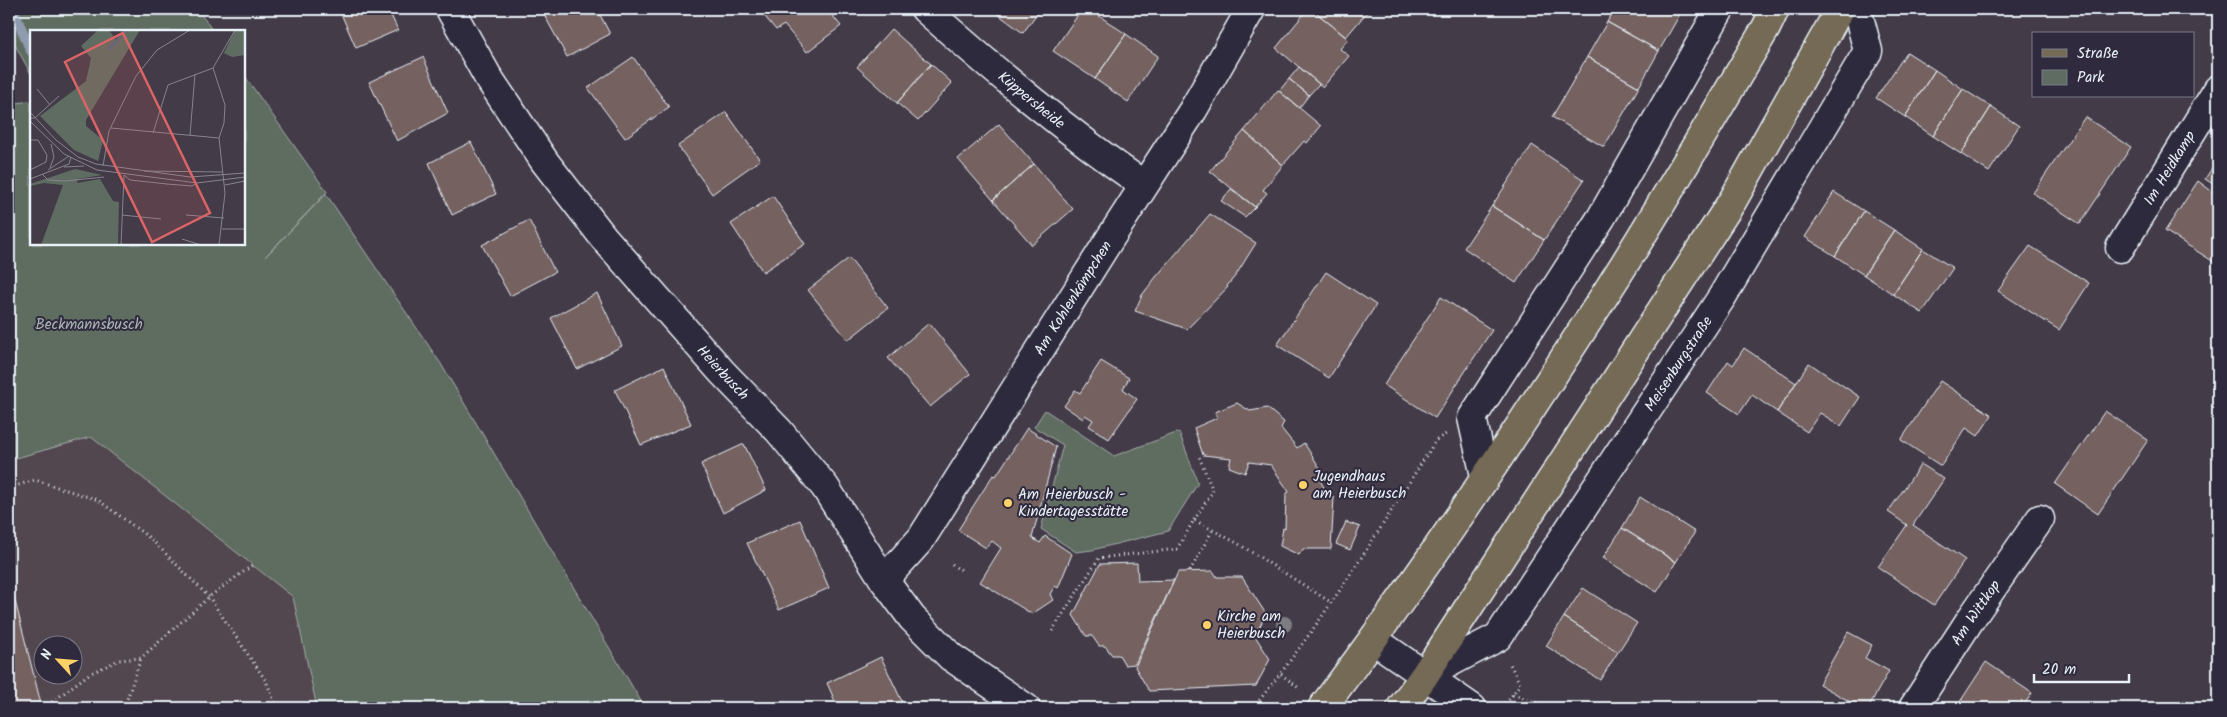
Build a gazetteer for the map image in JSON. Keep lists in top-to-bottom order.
{
  "streets": {
    "main road": ["Meisenburgstraße"],
    "street": [
      "Küppersheide",
      "Im Heidkamp",
      "Am Kohlenkämpchen",
      "Heierbusch",
      "Am Wittkop"
    ]
  },
  "crossings": [
    ["Küppersheide", "Am Kohlenkämpchen"],
    ["Am Kohlenkämpchen", "Heierbusch"]
  ],
  "parks": ["Beckmannsbusch"],
  "places": ["Jugendhaus am Heierbusch", "Am Heierbusch - Kindertagesstätte", "Kirche am Heierbusch"],
  "legend": ["Straße", "Park"],
  "scale_bar": "20 m",
  "north": "top left"
}
